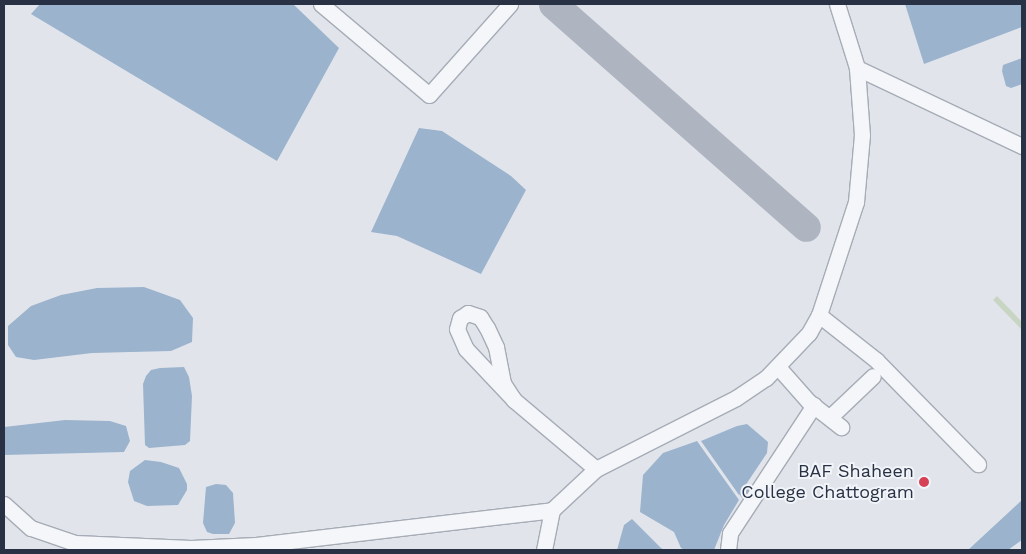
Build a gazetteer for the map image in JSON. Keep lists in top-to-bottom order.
{
  "places": ["BAF Shaheen College Chattogram"]
}
